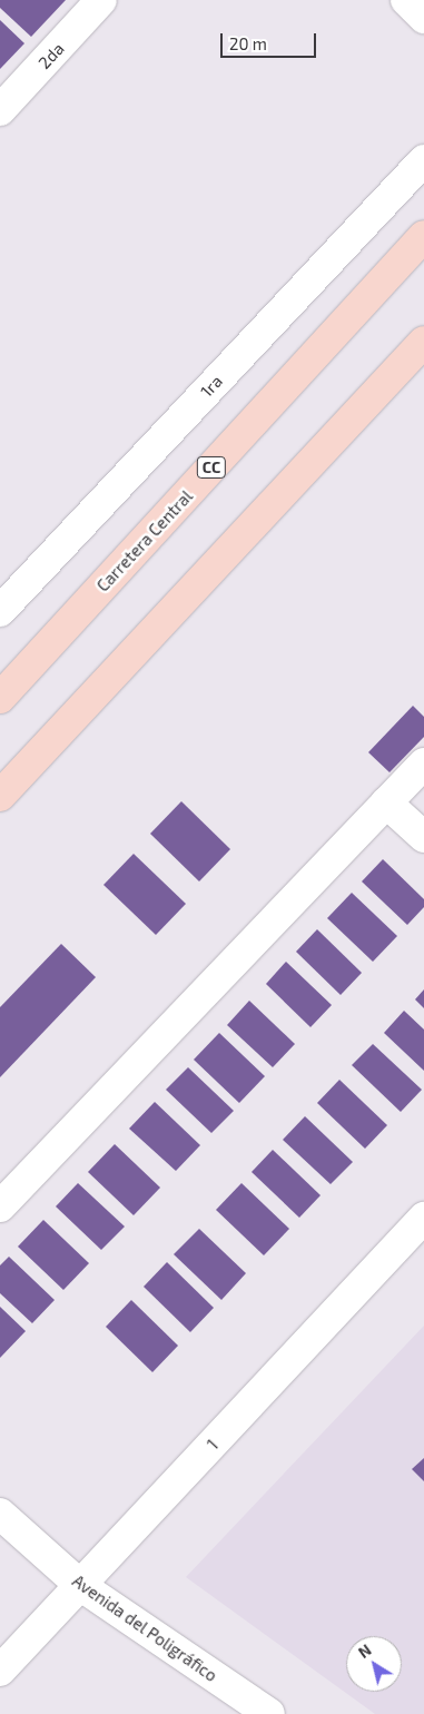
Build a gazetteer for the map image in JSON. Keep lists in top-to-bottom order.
{
  "streets": {
    "main road": ["CC", "Carretera Central"],
    "street": [
      "2da",
      "1ra",
      "1",
      "Avenida del Poligráfico"
    ]
  },
  "crossings": [
    ["1", "Avenida del Poligráfico"]
  ],
  "scale_bar": "20 m",
  "north": "top left"
}
